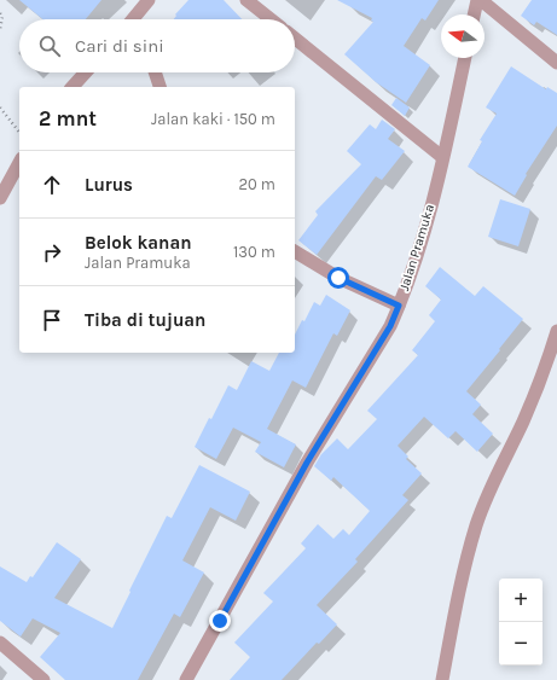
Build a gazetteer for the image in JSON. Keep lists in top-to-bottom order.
{
  "streets": {
    "street": ["Jalan Pramuka"]
  },
  "north": "left",
  "page": {
    "search": "Cari di sini",
    "heading": ["2 mnt", "Jalan kaki · 150 m"],
    "list": [
      ["Lurus", "20 m"],
      ["Belok kanan", "Jalan Pramuka", "130 m"],
      "Tiba di tujuan"
    ],
    "map_buttons": ["+", "−"]
  }
}
